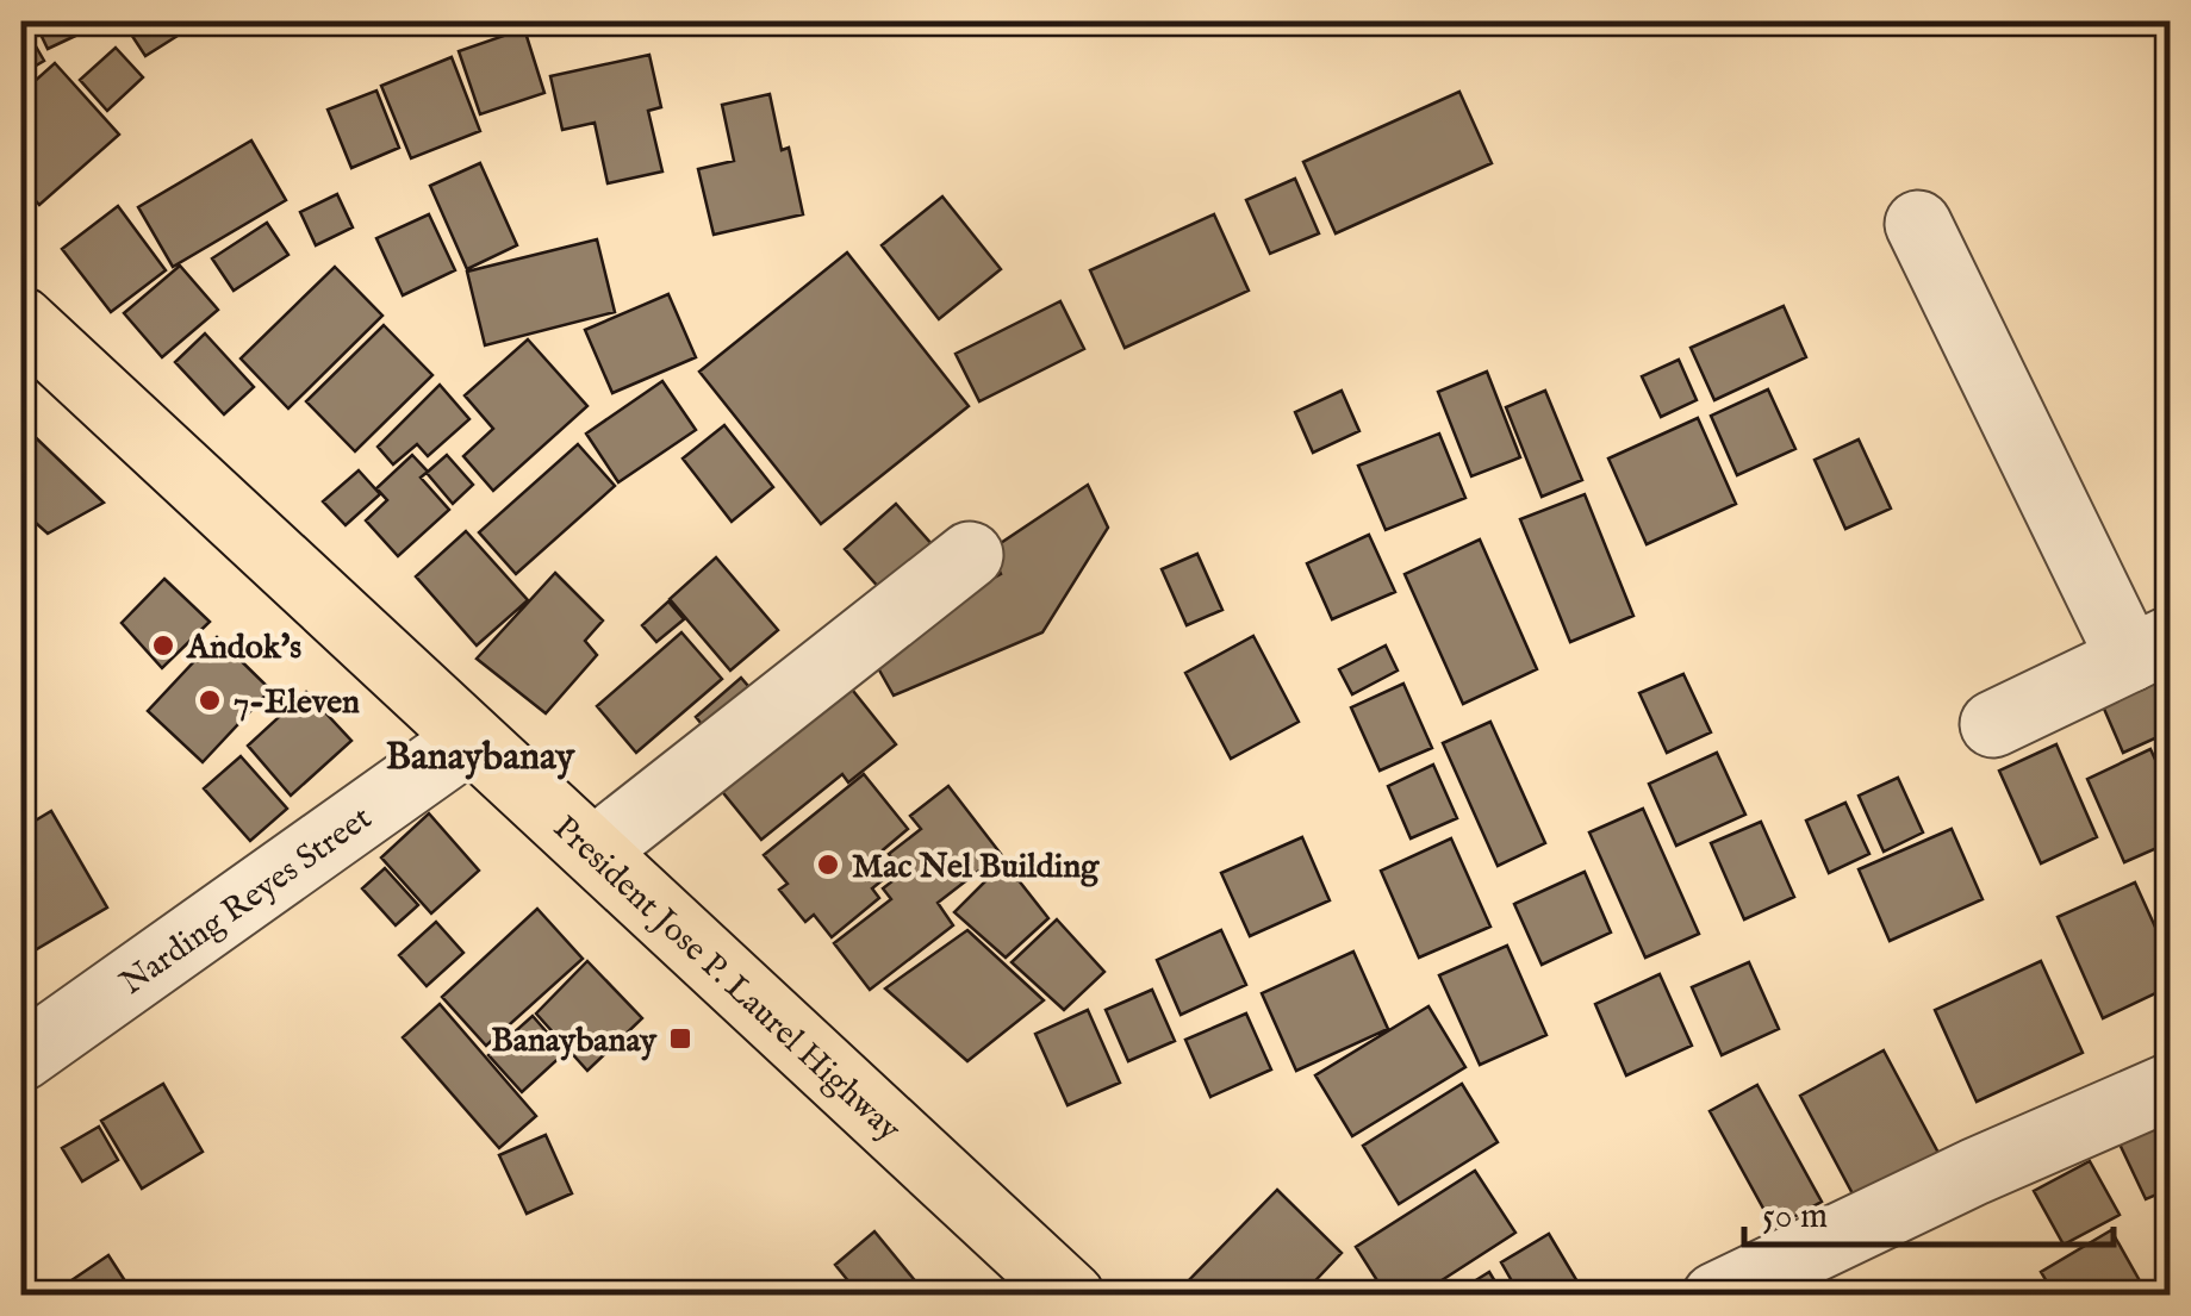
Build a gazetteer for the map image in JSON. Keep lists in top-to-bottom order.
{
  "streets": {
    "highway": ["President Jose P. Laurel Highway"],
    "street": ["Narding Reyes Street"]
  },
  "crossings": [
    ["Narding Reyes Street", "President Jose P. Laurel Highway"]
  ],
  "districts": ["Banaybanay"],
  "places": {
    "other": ["Andok's", "7-Eleven", "Mac Nel Building"],
    "transit": ["Banaybanay"]
  },
  "scale_bar": "50 m"
}
